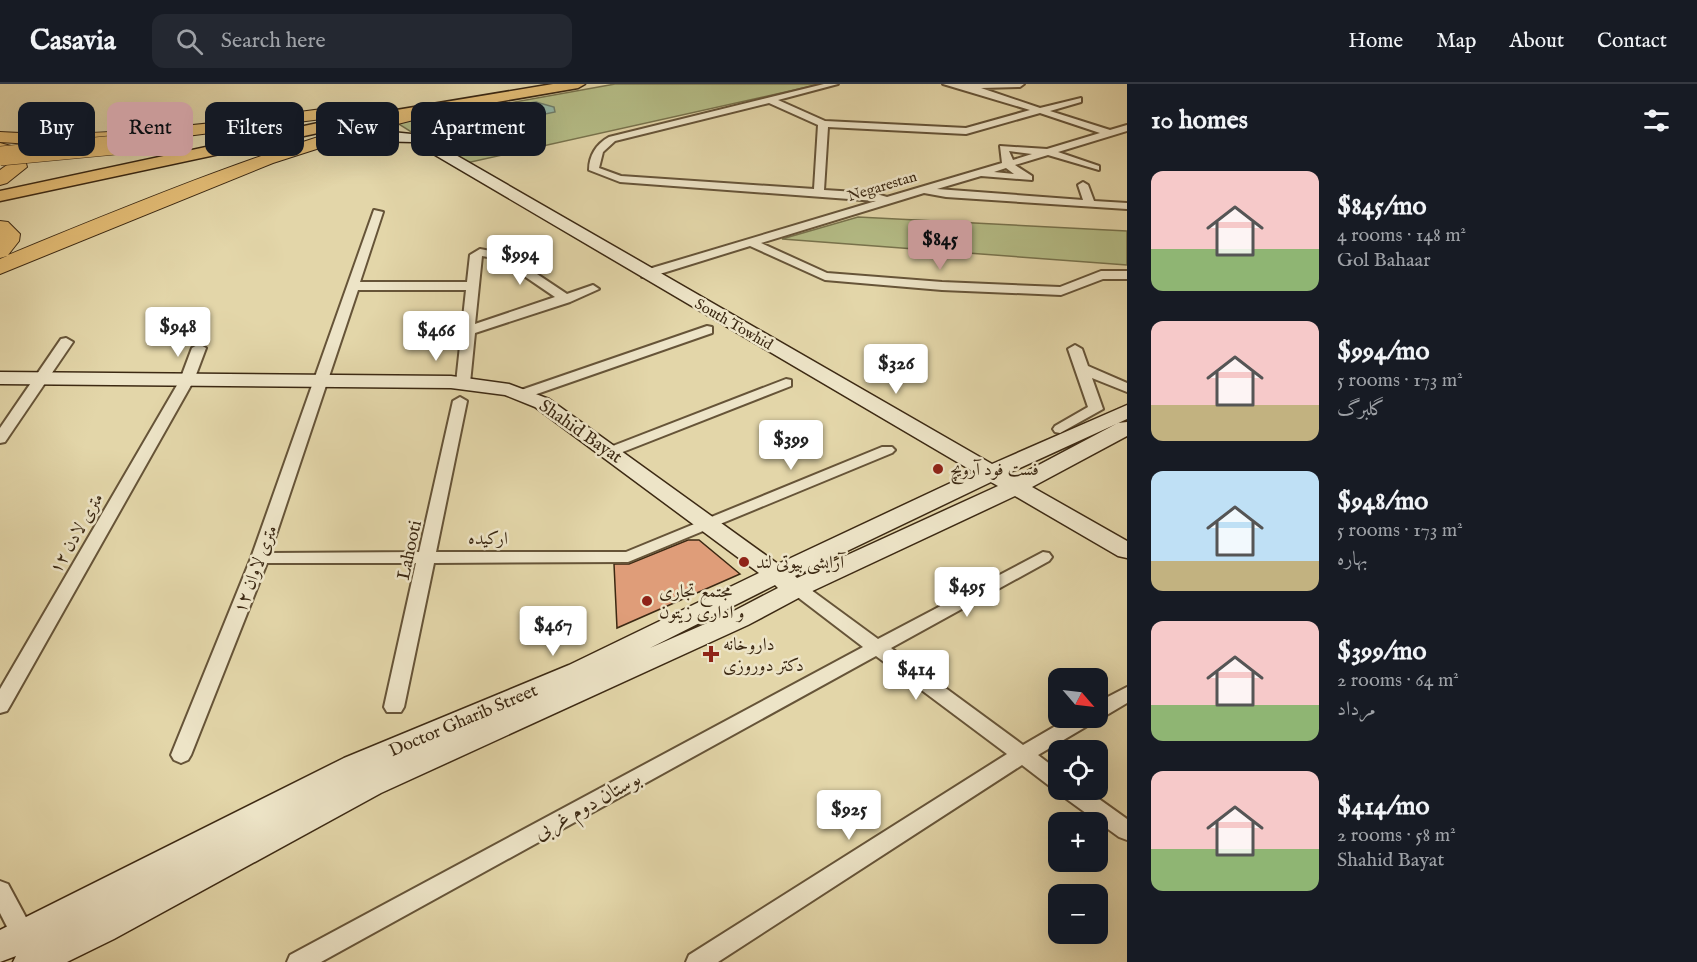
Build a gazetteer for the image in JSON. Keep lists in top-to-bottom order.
{
  "streets": {
    "street": [
      "Negarestan",
      "South Towhid",
      "Shahid Bayat",
      "۱۲ متری لادن",
      "ارکیده",
      "Lahooti",
      "۱۲ متری لاوان",
      "Doctor Gharib Street",
      "بوستان دوم غربی"
    ]
  },
  "crossings": [
    ["Negarestan", "South Towhid"],
    ["South Towhid", "Doctor Gharib Street"],
    ["Shahid Bayat", "۱۲ متری لادن"],
    ["Shahid Bayat", "ارکیده"],
    ["Shahid Bayat", "Lahooti"],
    ["Shahid Bayat", "۱۲ متری لاوان"],
    ["Shahid Bayat", "Doctor Gharib Street"],
    ["Shahid Bayat", "بوستان دوم غربی"],
    ["ارکیده", "Lahooti"],
    ["ارکیده", "۱۲ متری لاوان"]
  ],
  "places": {
    "other": ["فست فود آرویچ", "آرایشی بیوتی لند", "مجتمع تجاری و اداری زیتون"],
    "health": ["داروخانه دکتر دوروزی"]
  },
  "north": "bottom right",
  "page": {
    "header": "Casavia",
    "search": "Search here",
    "nav": [
      "Home",
      "Map",
      "About",
      "Contact"
    ],
    "heading": "10 homes",
    "chip": [
      "Buy",
      "Rent",
      "Filters",
      "New",
      "Apartment"
    ],
    "list": [
      {
        "name": "$845/mo",
        "note": "4 rooms · 148 m² · Gol Bahaar"
      },
      {
        "name": "$994/mo",
        "note": "5 rooms · 173 m² · گلبرگ"
      },
      {
        "name": "$948/mo",
        "note": "5 rooms · 173 m² · بهاره"
      },
      {
        "name": "$399/mo",
        "note": "2 rooms · 64 m² · مرداد"
      },
      {
        "name": "$414/mo",
        "note": "2 rooms · 58 m² · Shahid Bayat"
      }
    ],
    "price": [
      "$845",
      "$994",
      "$948",
      "$466",
      "$326",
      "$399",
      "$495",
      "$467",
      "$414",
      "$925"
    ],
    "map_buttons": ["+", "−"]
  }
}
